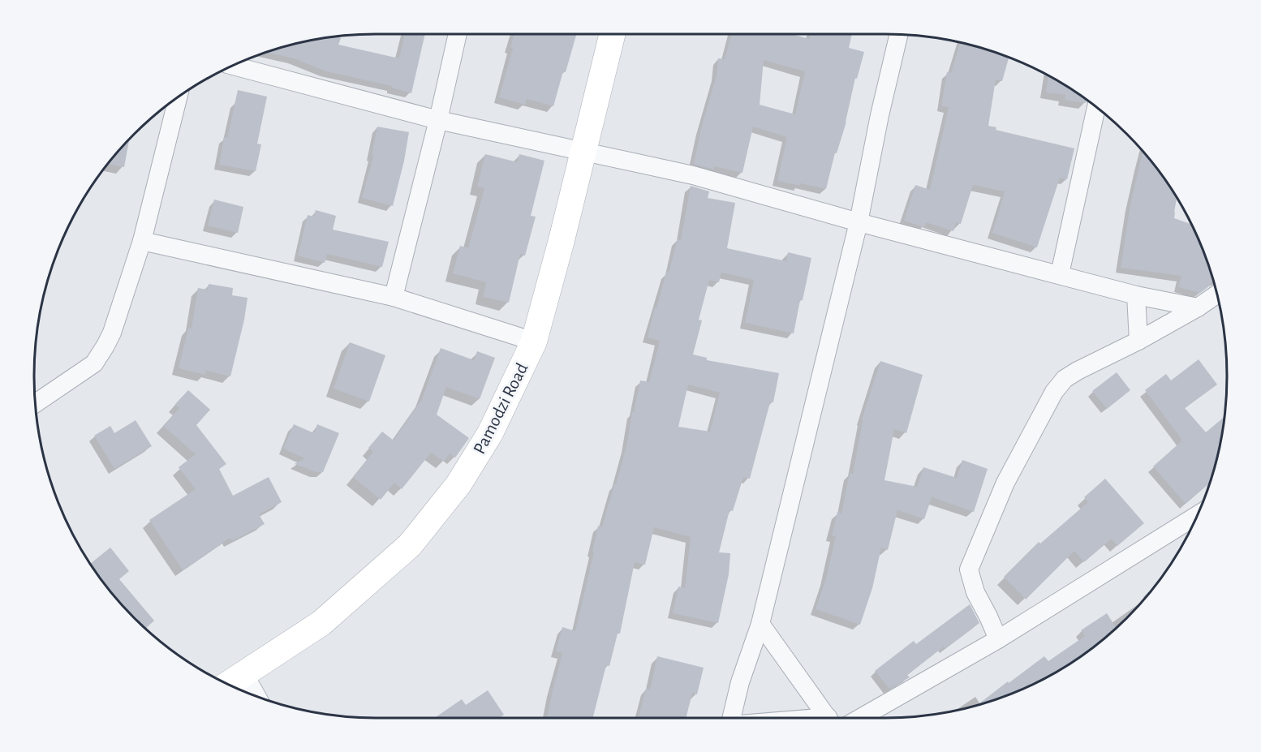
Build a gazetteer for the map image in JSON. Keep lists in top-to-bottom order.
{
  "streets": {
    "street": ["Pamodzi Road"]
  }
}
